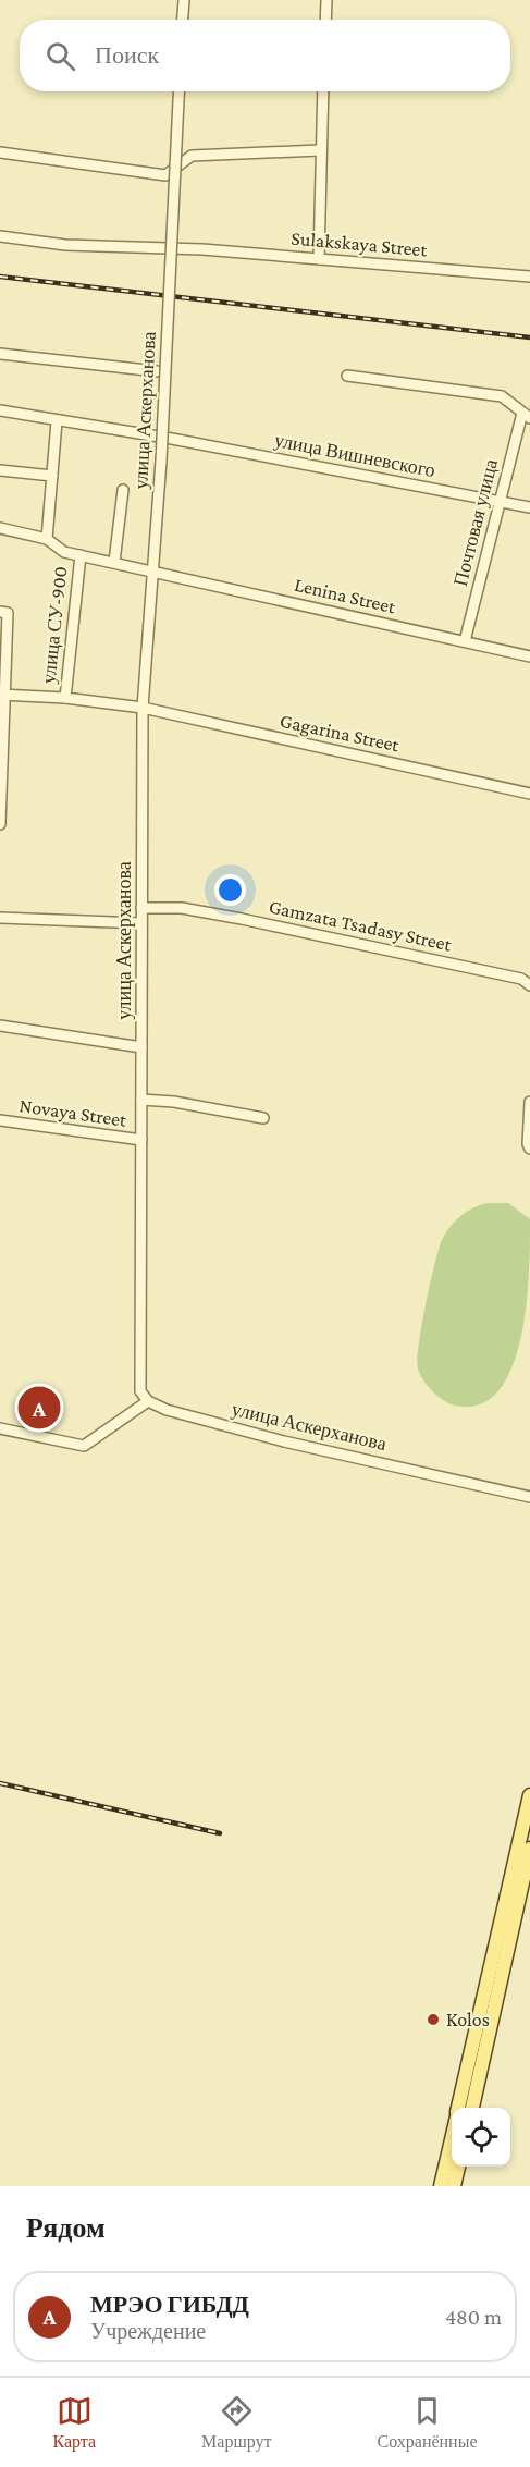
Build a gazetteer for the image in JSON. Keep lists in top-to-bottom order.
{
  "streets": {
    "street": [
      "Sulakskaya Street",
      "улица Аскерханова",
      "улица Вишневского",
      "Почтовая улица",
      "Lenina Street",
      "улица СУ-900",
      "Gagarina Street",
      "Gamzata Tsadasy Street",
      "Novaya Street"
    ]
  },
  "crossings": [
    ["улица Аскерханова", "Lenina Street"],
    ["улица Аскерханова", "Gagarina Street"],
    ["улица Аскерханова", "Gamzata Tsadasy Street"],
    ["улица Аскерханова", "Novaya Street"],
    ["улица Вишневского", "Почтовая улица"],
    ["улица Вишневского", "улица СУ-900"],
    ["Почтовая улица", "Lenina Street"],
    ["Lenina Street", "улица СУ-900"],
    ["улица СУ-900", "Gagarina Street"]
  ],
  "places": ["Kolos"],
  "page": {
    "search": "Поиск",
    "pins": "A",
    "heading": "Рядом",
    "list": [
      {
        "mark": "A",
        "name": "МРЭО ГИБДД",
        "note": "Учреждение",
        "value": "480 m"
      }
    ],
    "nav": ["Карта", "Маршрут", "Сохранённые"]
  }
}
